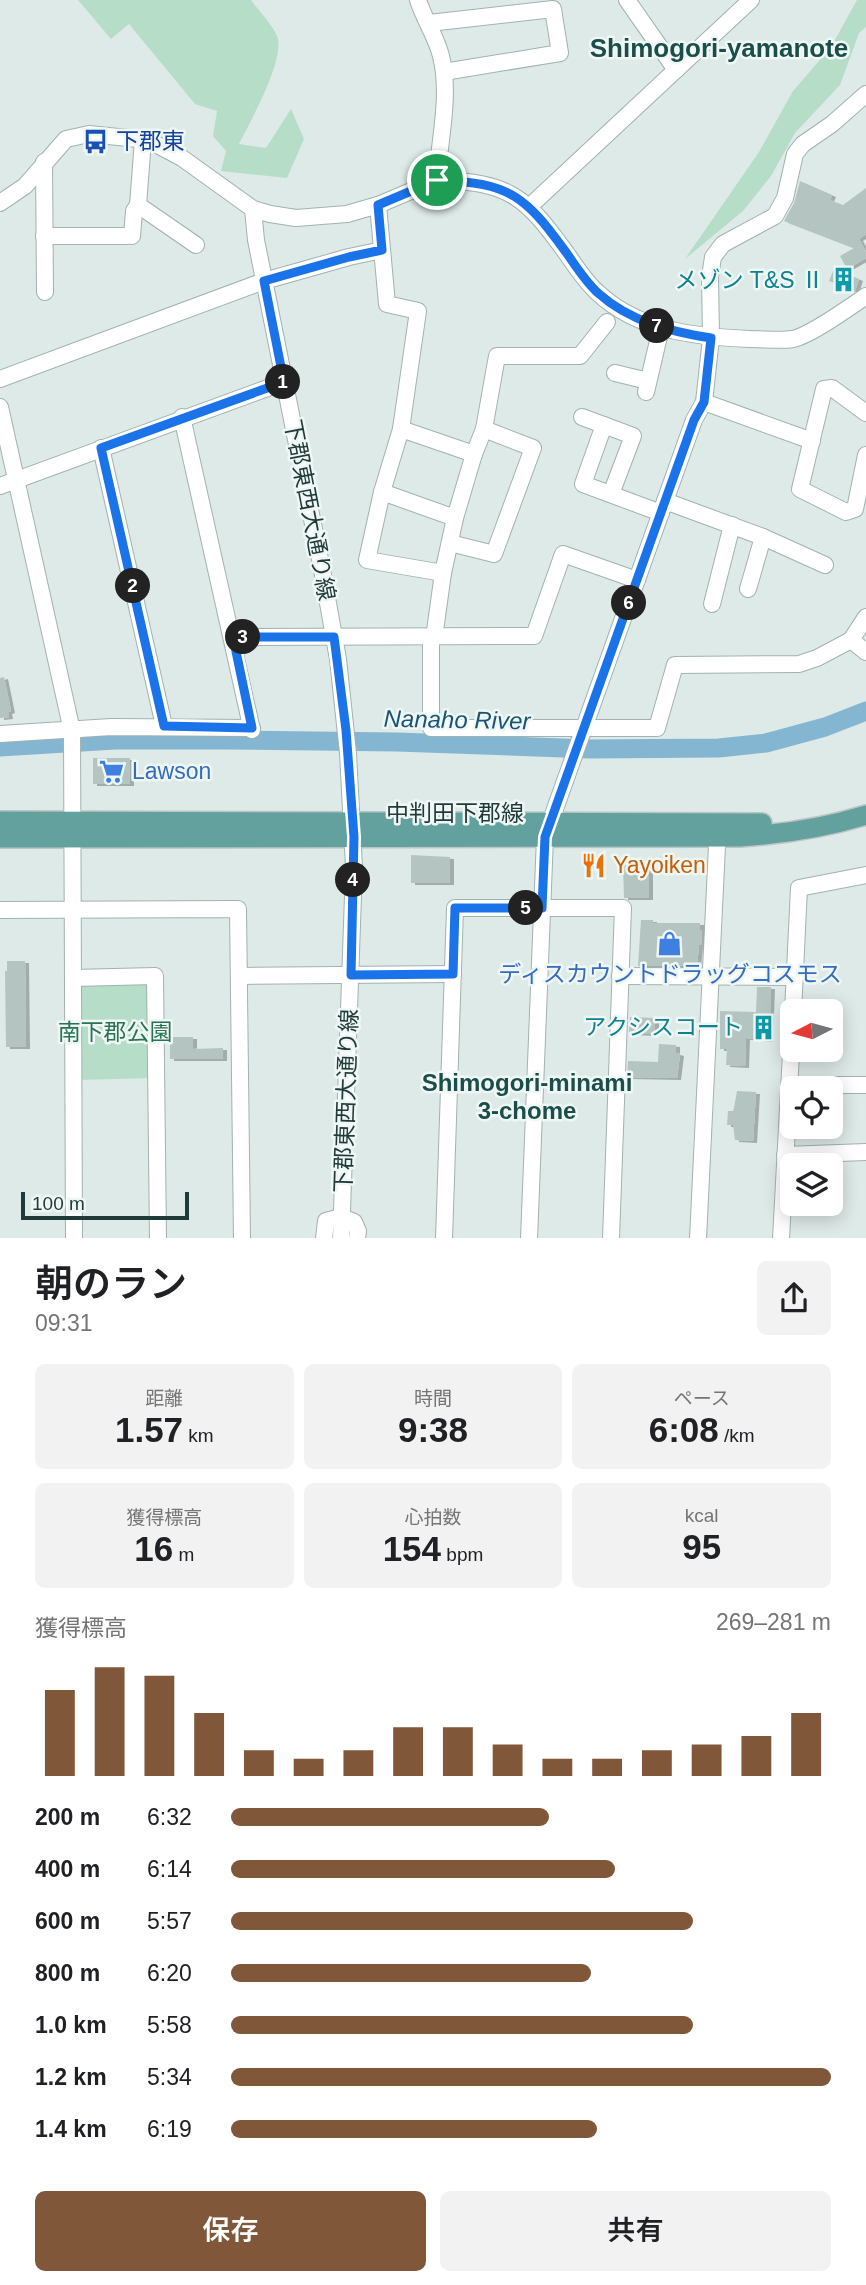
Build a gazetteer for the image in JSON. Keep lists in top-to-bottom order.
{
  "streets": {
    "main road": ["中判田下郡線"],
    "street": ["下郡東西大通り線"]
  },
  "crossings": [
    ["下郡東西大通り線", "中判田下郡線"]
  ],
  "districts": ["Shimogori-yamanote", "Shimogori-minami 3-chome"],
  "water": ["Nanaho River"],
  "parks": ["南下郡公園"],
  "places": {
    "bus stop": ["下郡東"],
    "building": ["メゾン T&S Ⅱ", "アクシスコート"],
    "supermarket": ["Lawson"],
    "restaurant": ["Yayoiken"],
    "shop": ["ディスカウントドラッグコスモス"]
  },
  "scale_bar": "100 m",
  "north": "left",
  "page": {
    "pins": [
      "7",
      "1",
      "2",
      "6",
      "3",
      "4",
      "5"
    ],
    "scale": "100 m",
    "heading": ["朝のラン", "09:31"],
    "stats": [
      ["距離", "1.57 km"],
      ["時間", "9:38"],
      ["ペース", "6:08 /km"],
      ["獲得標高", "16 m"],
      ["心拍数", "154 bpm"],
      ["kcal", "95"]
    ],
    "chart": ["獲得標高", "269–281 m"],
    "list": [
      {
        "name": "200 m",
        "note": "6:32"
      },
      {
        "name": "400 m",
        "note": "6:14"
      },
      {
        "name": "600 m",
        "note": "5:57"
      },
      {
        "name": "800 m",
        "note": "6:20"
      },
      {
        "name": "1.0 km",
        "note": "5:58"
      },
      {
        "name": "1.2 km",
        "note": "5:34"
      },
      {
        "name": "1.4 km",
        "note": "6:19"
      }
    ],
    "buttons": ["保存", "共有"]
  }
}
